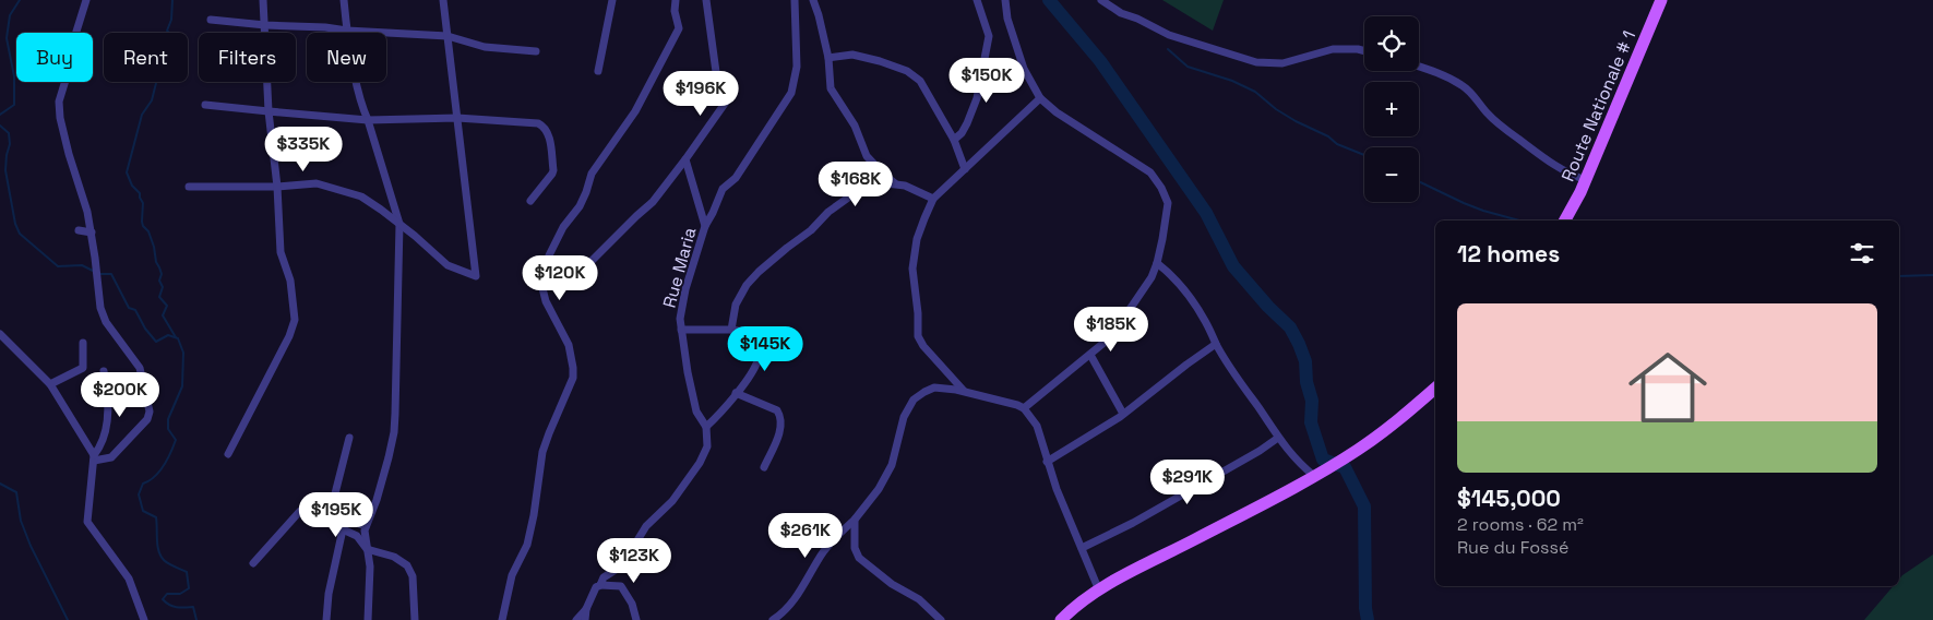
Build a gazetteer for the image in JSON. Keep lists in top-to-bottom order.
{
  "streets": {
    "main road": ["Route Nationale # 1"],
    "street": ["Rue Maria"]
  },
  "page": {
    "map_buttons": ["+", "−"],
    "chip": [
      "Buy",
      "Rent",
      "Filters",
      "New"
    ],
    "price": [
      "$150K",
      "$196K",
      "$335K",
      "$168K",
      "$120K",
      "$185K",
      "$145K",
      "$200K",
      "$291K",
      "$195K",
      "$261K",
      "$123K"
    ],
    "heading": "12 homes",
    "list": [
      {
        "name": "$145,000",
        "note": "2 rooms · 62 m² · Rue du Fossé"
      }
    ]
  }
}
